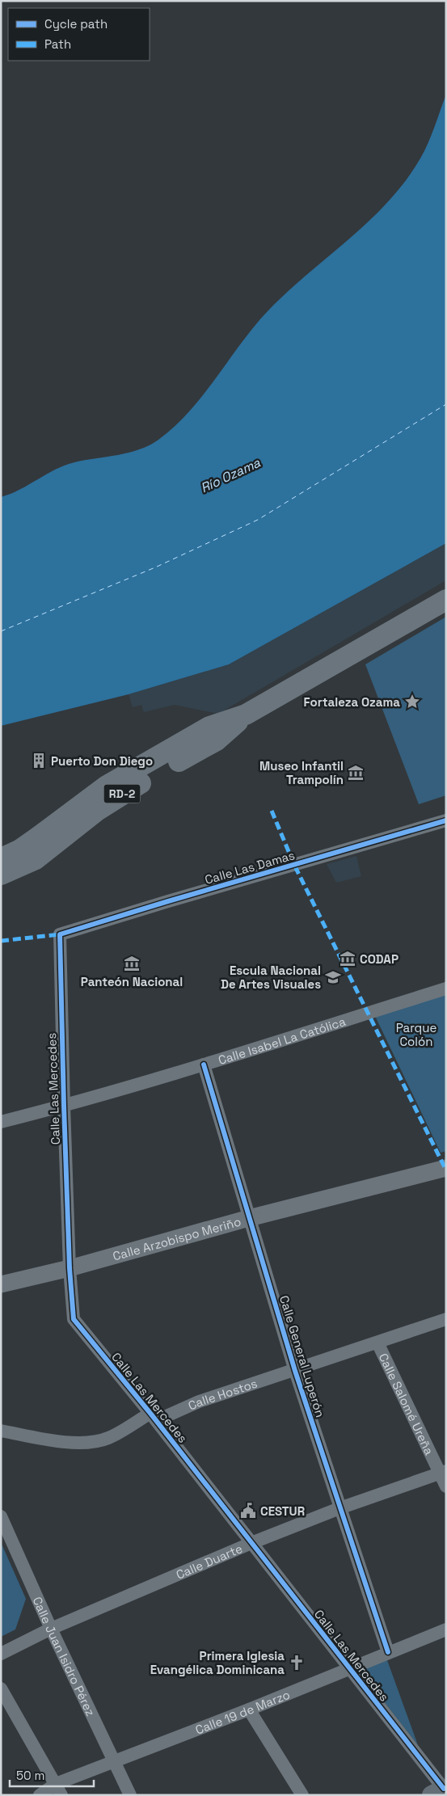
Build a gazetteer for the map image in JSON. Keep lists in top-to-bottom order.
{
  "streets": {
    "main road": ["RD-2"],
    "street": [
      "Calle Las Damas",
      "Calle Isabel La Católica",
      "Calle Las Mercedes",
      "Calle Arzobispo Meriño",
      "Calle General Luperón",
      "Calle Hostos",
      "Calle Salomé Ureña",
      "Calle Duarte",
      "Calle Juan Isidro Pérez",
      "Calle 19 de Marzo"
    ]
  },
  "crossings": [
    ["Calle Las Damas", "Calle Las Mercedes"],
    ["Calle Isabel La Católica", "Calle Las Mercedes"],
    ["Calle Isabel La Católica", "Calle General Luperón"],
    ["Calle Las Mercedes", "Calle Arzobispo Meriño"],
    ["Calle Las Mercedes", "Calle Hostos"],
    ["Calle Las Mercedes", "Calle Duarte"],
    ["Calle Las Mercedes", "Calle 19 de Marzo"],
    ["Calle Arzobispo Meriño", "Calle General Luperón"],
    ["Calle General Luperón", "Calle Hostos"],
    ["Calle General Luperón", "Calle Duarte"],
    ["Calle General Luperón", "Calle 19 de Marzo"],
    ["Calle Hostos", "Calle Salomé Ureña"],
    ["Calle Salomé Ureña", "Calle Duarte"],
    ["Calle Duarte", "Calle Juan Isidro Pérez"],
    ["Calle Juan Isidro Pérez", "Calle 19 de Marzo"]
  ],
  "water": ["Río Ozama"],
  "parks": ["Parque Colón"],
  "places": {
    "place": ["Fortaleza Ozama"],
    "building": ["Puerto Don Diego"],
    "museum": ["Museo Infantil Trampolín", "CODAP", "Panteón Nacional"],
    "school or university": ["Escula Nacional De Artes Visuales"],
    "public building": ["CESTUR"],
    "church": ["Primera Iglesia Evangélica Dominicana"]
  },
  "legend": ["Cycle path", "Path"],
  "scale_bar": "50 m"
}
